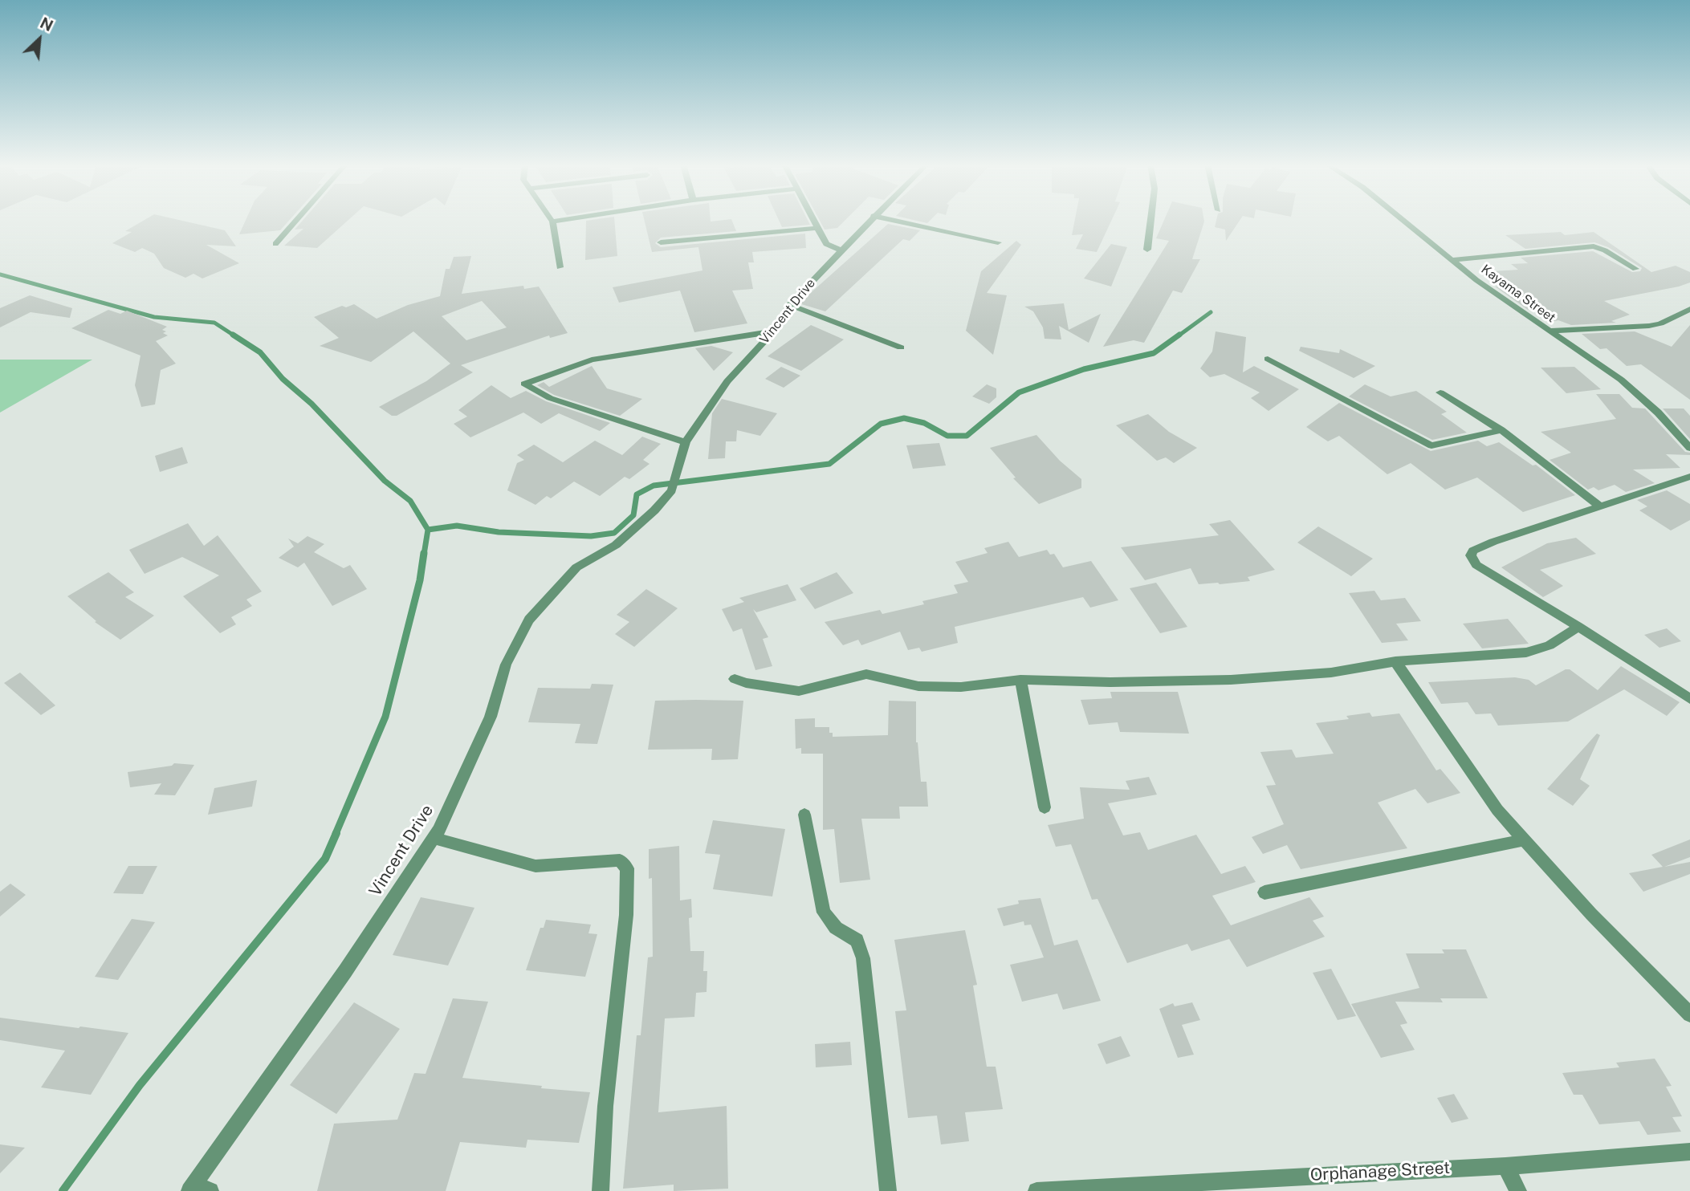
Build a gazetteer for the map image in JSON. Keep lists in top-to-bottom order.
{
  "streets": {
    "street": ["Kayama Street", "Vincent Drive", "Orphanage Street"]
  },
  "north": "top right"
}
